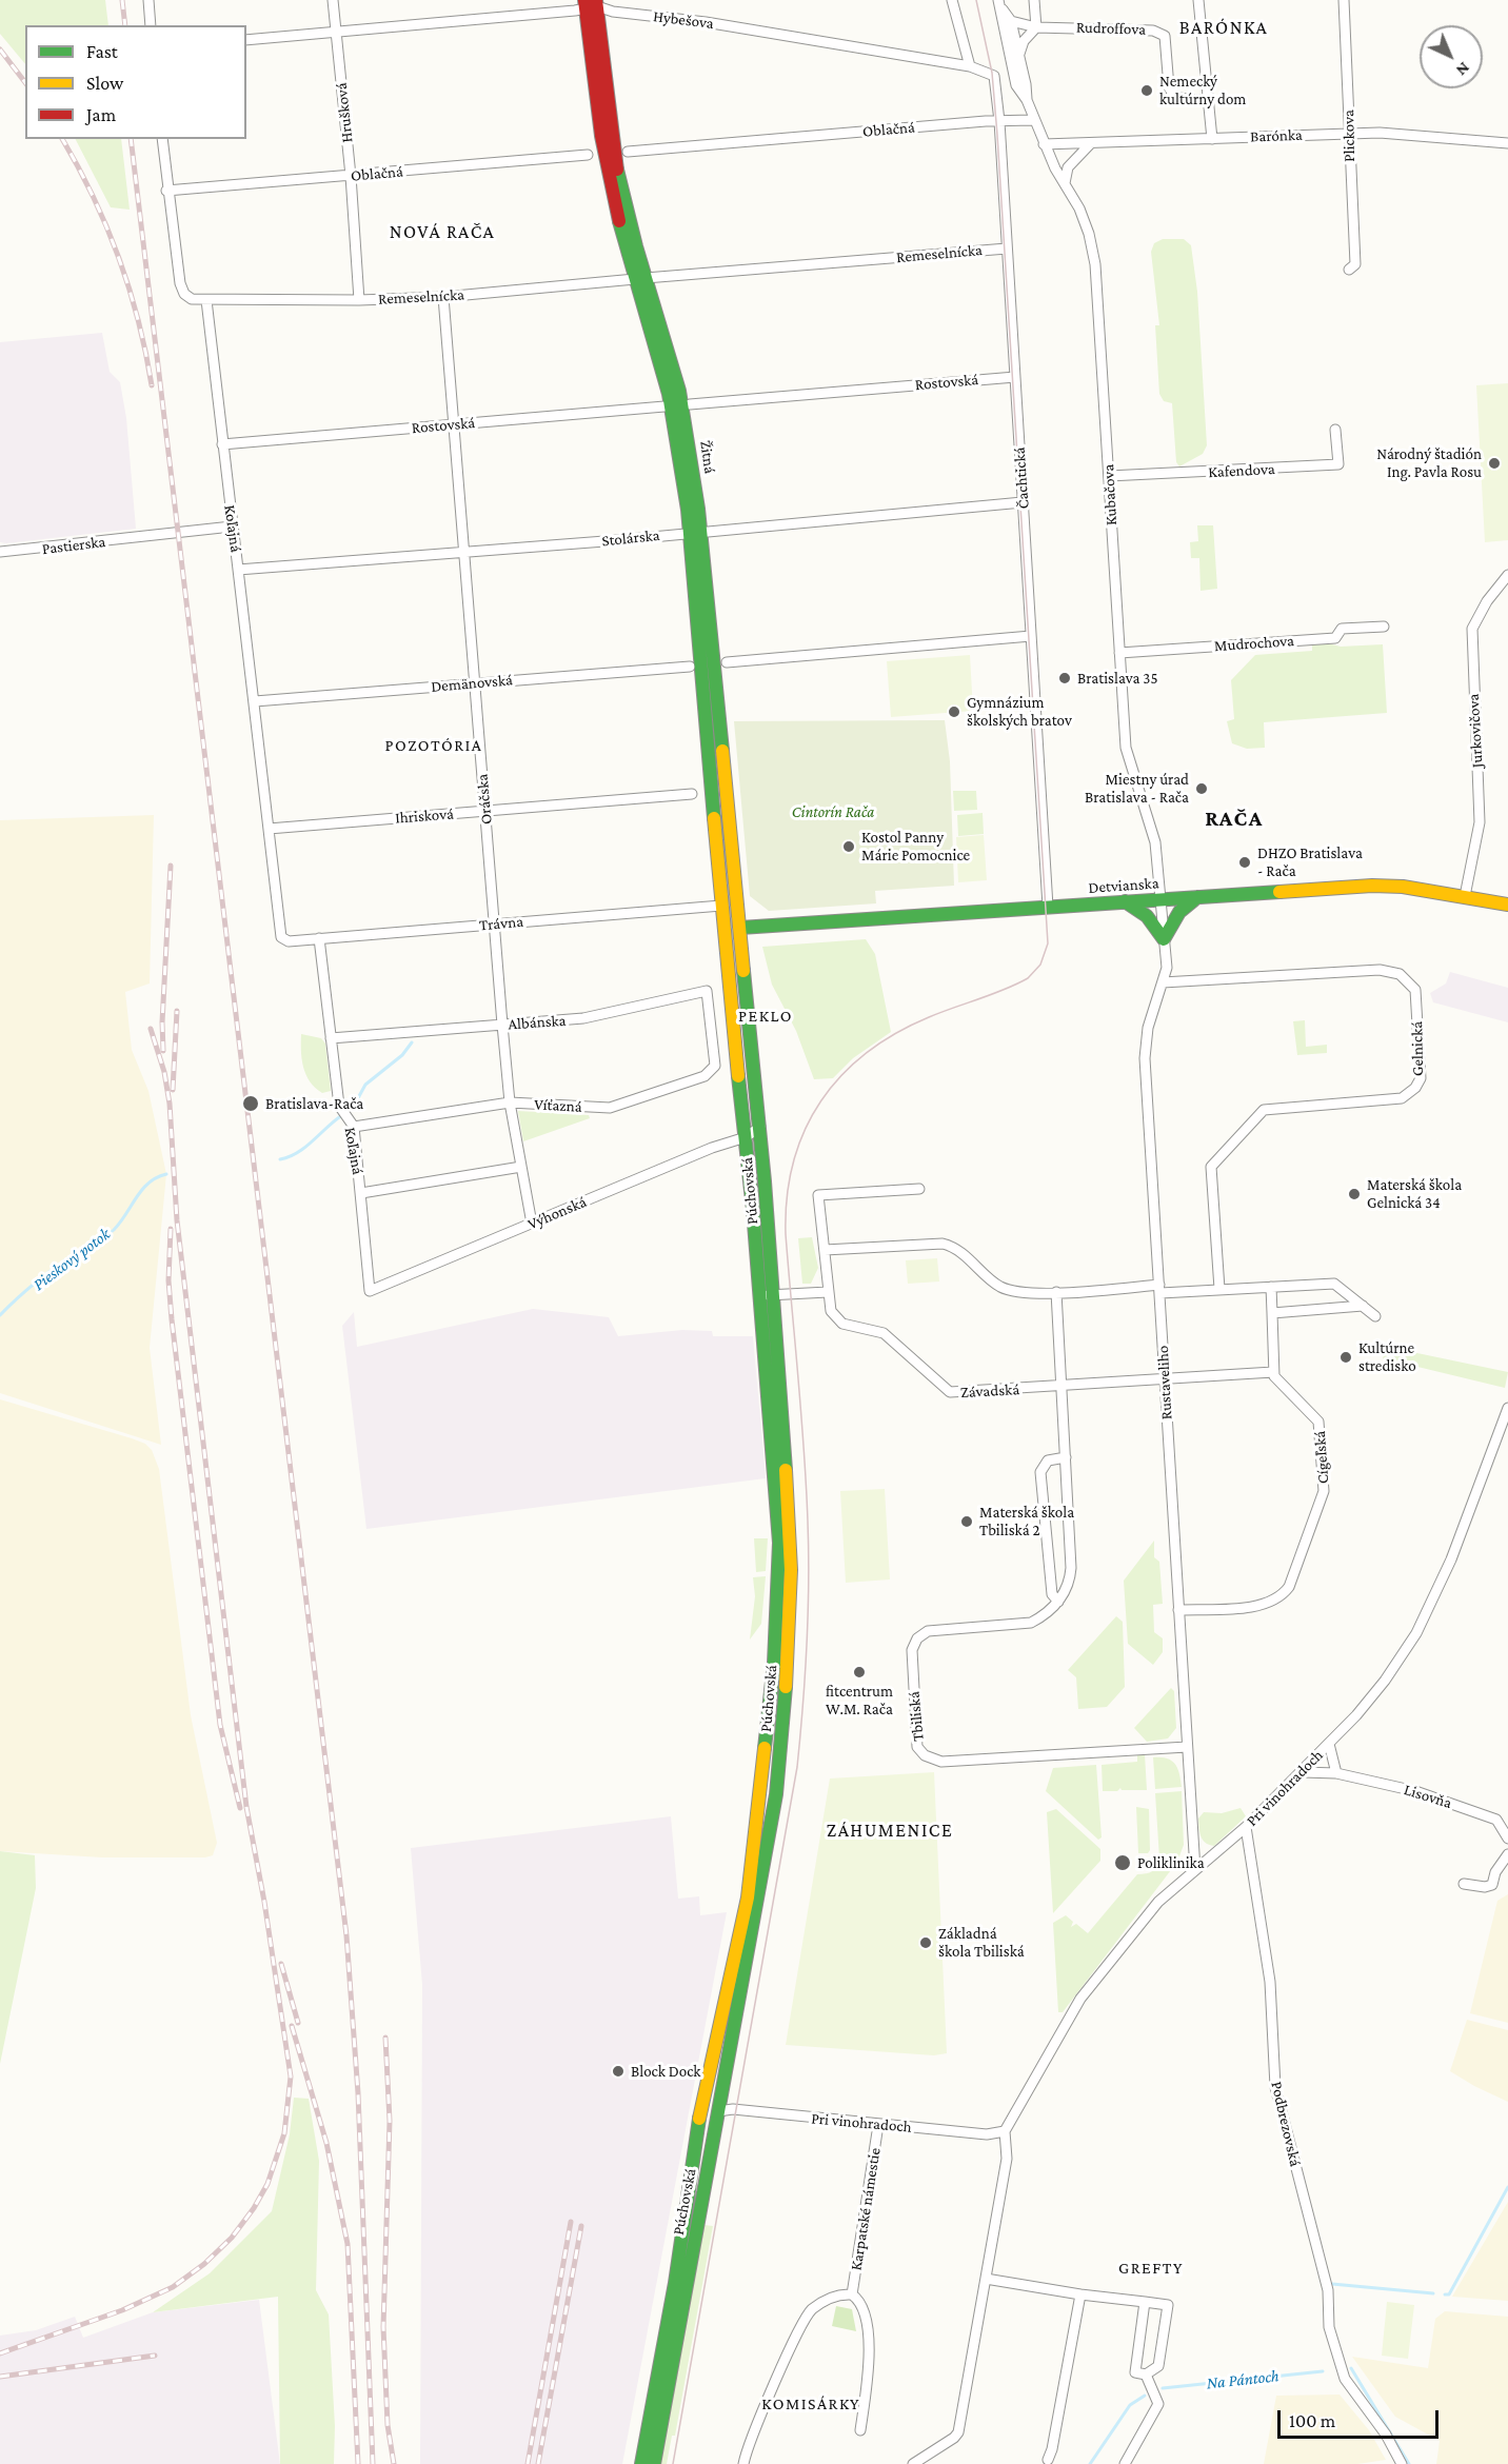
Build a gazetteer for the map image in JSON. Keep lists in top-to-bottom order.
{
  "streets": {
    "main road": ["Žitná", "Detvianska", "Púchovská"],
    "street": [
      "Hybešova",
      "Rudroffova",
      "Hrušková",
      "Oblačná",
      "Barónka",
      "Plickova",
      "Remeselnícka",
      "Rostovská",
      "Kafendova",
      "Čachtická",
      "Kubačova",
      "Koľajná",
      "Stolárska",
      "Pastierska",
      "Mudrochova",
      "Demänovská",
      "Jurkovičova",
      "Oráčska",
      "Ihrisková",
      "Trávna",
      "Albánska",
      "Gelnická",
      "Víťazná",
      "Výhonská",
      "Rustaveliho",
      "Závadská",
      "Cígeľská",
      "Tbiliská",
      "Pri vinohradoch",
      "Lisovňa",
      "Podbrezovská",
      "Karpatské námestie"
    ]
  },
  "crossings": [
    ["Hybešova", "Hrušková"],
    ["Hybešova", "Žitná"],
    ["Hybešova", "Čachtická"],
    ["Rudroffova", "Kubačova"],
    ["Hrušková", "Oblačná"],
    ["Hrušková", "Remeselnícka"],
    ["Oblačná", "Čachtická"],
    ["Oblačná", "Kubačova"],
    ["Barónka", "Plickova"],
    ["Barónka", "Kubačova"],
    ["Remeselnícka", "Žitná"],
    ["Remeselnícka", "Čachtická"],
    ["Remeselnícka", "Koľajná"],
    ["Remeselnícka", "Oráčska"],
    ["Rostovská", "Čachtická"],
    ["Rostovská", "Koľajná"],
    ["Rostovská", "Oráčska"],
    ["Žitná", "Stolárska"],
    ["Žitná", "Detvianska"],
    ["Žitná", "Trávna"],
    ["Žitná", "Púchovská"],
    ["Kafendova", "Kubačova"],
    ["Čachtická", "Stolárska"],
    ["Čachtická", "Detvianska"],
    ["Kubačova", "Mudrochova"],
    ["Kubačova", "Detvianska"],
    ["Kubačova", "Rustaveliho"],
    ["Koľajná", "Stolárska"],
    ["Koľajná", "Pastierska"],
    ["Koľajná", "Demänovská"],
    ["Koľajná", "Ihrisková"],
    ["Koľajná", "Trávna"],
    ["Koľajná", "Albánska"],
    ["Koľajná", "Víťazná"],
    ["Koľajná", "Výhonská"],
    ["Stolárska", "Oráčska"],
    ["Demänovská", "Oráčska"],
    ["Jurkovičova", "Detvianska"],
    ["Oráčska", "Ihrisková"],
    ["Oráčska", "Trávna"],
    ["Oráčska", "Albánska"],
    ["Oráčska", "Víťazná"],
    ["Oráčska", "Výhonská"],
    ["Detvianska", "Púchovská"],
    ["Detvianska", "Rustaveliho"],
    ["Trávna", "Púchovská"],
    ["Albánska", "Víťazná"],
    ["Gelnická", "Rustaveliho"],
    ["Púchovská", "Výhonská"],
    ["Púchovská", "Pri vinohradoch"],
    ["Rustaveliho", "Závadská"],
    ["Rustaveliho", "Cígeľská"],
    ["Rustaveliho", "Tbiliská"],
    ["Rustaveliho", "Pri vinohradoch"],
    ["Závadská", "Tbiliská"],
    ["Pri vinohradoch", "Lisovňa"],
    ["Pri vinohradoch", "Podbrezovská"],
    ["Pri vinohradoch", "Karpatské námestie"]
  ],
  "districts": [
    "BARÓNKA",
    "NOVÁ RAČA",
    "POZOTÓRIA",
    "RAČA",
    "PEKLO",
    "ZÁHUMENICE",
    "GREFTY",
    "KOMISÁRKY"
  ],
  "water": ["Pieskový potok", "Na Pántoch"],
  "parks": ["Cintorín Rača"],
  "places": [
    "Nemecký kultúrny dom",
    "Národný štadión Ing. Pavla Rosu",
    "Bratislava 35",
    "Gymnázium školských bratov",
    "Miestny úrad Bratislava - Rača",
    "Kostol Panny Márie Pomocnice",
    "DHZO Bratislava - Rača",
    "Bratislava-Rača",
    "Materská škola Gelnická 34",
    "Kultúrne stredisko",
    "Materská škola Tbiliská 2",
    "fitcentrum W.M. Rača",
    "Poliklinika",
    "Základná škola Tbiliská",
    "Block Dock"
  ],
  "legend": ["Fast", "Slow", "Jam"],
  "scale_bar": "100 m",
  "north": "bottom right"
}
